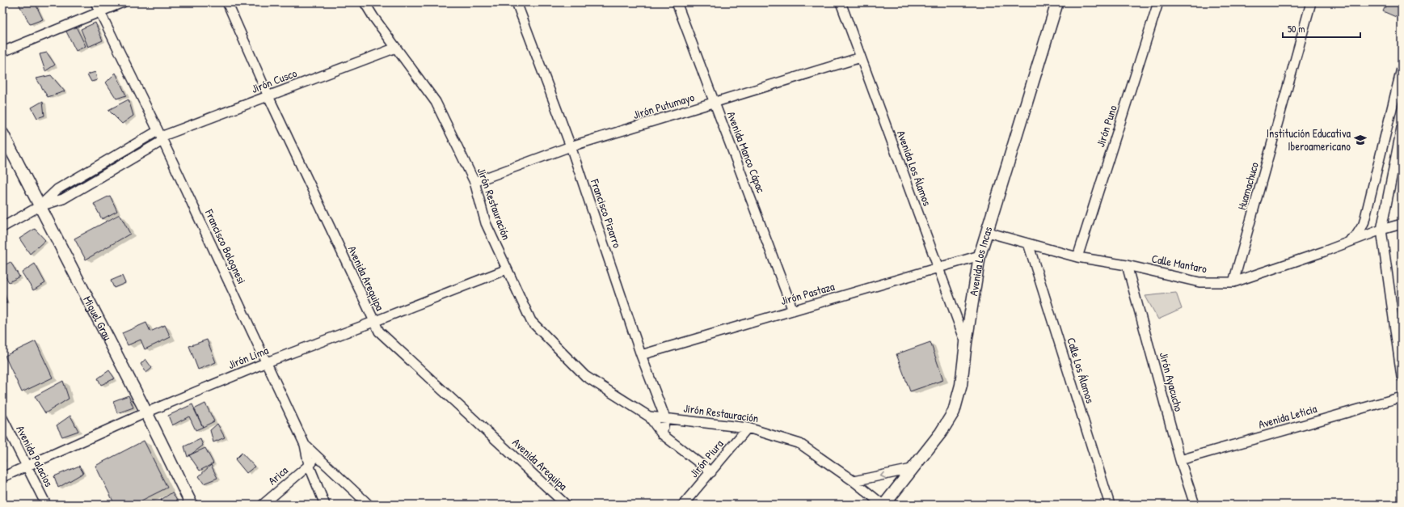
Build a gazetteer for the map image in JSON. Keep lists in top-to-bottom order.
{
  "streets": {
    "street": [
      "Jirón Cusco",
      "Jirón Putumayo",
      "Jirón Puno",
      "Avenida Manco Cápac",
      "Avenida Los Álamos",
      "Huamachuco",
      "Jirón Restauración",
      "Francisco Pizarro",
      "Francisco Bolognesi",
      "Avenida Los Incas",
      "Calle Mantaro",
      "Avenida Arequipa",
      "Jirón Pastaza",
      "Miguel Grau",
      "Jirón Lima",
      "Calle Los Álamos",
      "Jirón Ayacucho",
      "Avenida Leticia",
      "Avenida Palacios",
      "Jirón Piura",
      "Arica"
    ]
  },
  "crossings": [
    ["Jirón Cusco", "Jirón Restauración"],
    ["Jirón Cusco", "Francisco Bolognesi"],
    ["Jirón Cusco", "Avenida Arequipa"],
    ["Jirón Cusco", "Miguel Grau"],
    ["Jirón Putumayo", "Avenida Manco Cápac"],
    ["Jirón Putumayo", "Avenida Los Álamos"],
    ["Jirón Putumayo", "Jirón Restauración"],
    ["Jirón Putumayo", "Francisco Pizarro"],
    ["Jirón Puno", "Calle Mantaro"],
    ["Avenida Manco Cápac", "Jirón Pastaza"],
    ["Avenida Los Álamos", "Avenida Los Incas"],
    ["Avenida Los Álamos", "Jirón Pastaza"],
    ["Huamachuco", "Calle Mantaro"],
    ["Jirón Restauración", "Francisco Pizarro"],
    ["Jirón Restauración", "Avenida Los Incas"],
    ["Jirón Restauración", "Jirón Lima"],
    ["Jirón Restauración", "Jirón Piura"],
    ["Francisco Pizarro", "Jirón Pastaza"],
    ["Francisco Bolognesi", "Jirón Lima"],
    ["Francisco Bolognesi", "Arica"],
    ["Avenida Los Incas", "Calle Mantaro"],
    ["Avenida Los Incas", "Jirón Pastaza"],
    ["Calle Mantaro", "Calle Los Álamos"],
    ["Calle Mantaro", "Jirón Ayacucho"],
    ["Avenida Arequipa", "Jirón Lima"],
    ["Miguel Grau", "Jirón Lima"],
    ["Jirón Lima", "Avenida Palacios"],
    ["Jirón Ayacucho", "Avenida Leticia"]
  ],
  "places": {
    "school or university": ["Institución Educativa Iberoamericano"]
  },
  "scale_bar": "50 m"
}
